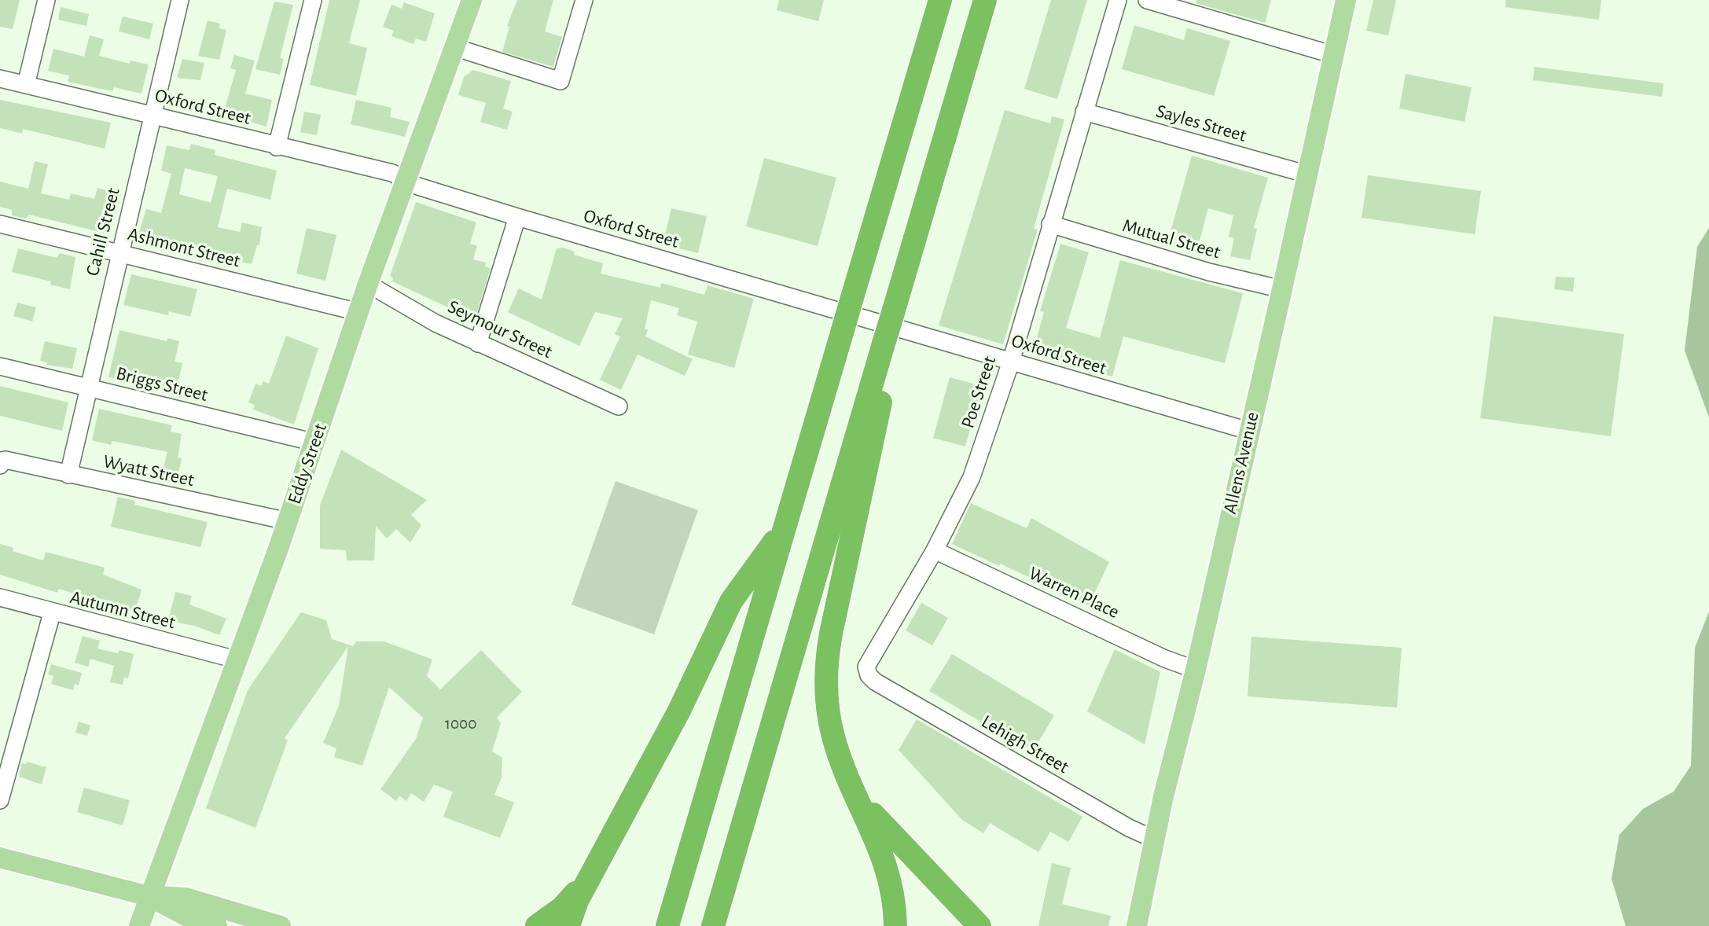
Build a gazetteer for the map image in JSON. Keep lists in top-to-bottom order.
{
  "streets": {
    "main road": ["Allens Avenue", "Eddy Street"],
    "street": [
      "Oxford Street",
      "Sayles Street",
      "Cahill Street",
      "Mutual Street",
      "Ashmont Street",
      "Seymour Street",
      "Briggs Street",
      "Poe Street",
      "Wyatt Street",
      "Warren Place",
      "Autumn Street",
      "Lehigh Street"
    ]
  },
  "crossings": [
    ["Oxford Street", "Cahill Street"],
    ["Oxford Street", "Poe Street"],
    ["Oxford Street", "Allens Avenue"],
    ["Oxford Street", "Eddy Street"],
    ["Sayles Street", "Poe Street"],
    ["Sayles Street", "Allens Avenue"],
    ["Cahill Street", "Ashmont Street"],
    ["Cahill Street", "Briggs Street"],
    ["Cahill Street", "Wyatt Street"],
    ["Mutual Street", "Poe Street"],
    ["Mutual Street", "Allens Avenue"],
    ["Ashmont Street", "Eddy Street"],
    ["Seymour Street", "Eddy Street"],
    ["Briggs Street", "Eddy Street"],
    ["Poe Street", "Warren Place"],
    ["Poe Street", "Lehigh Street"],
    ["Allens Avenue", "Warren Place"],
    ["Allens Avenue", "Lehigh Street"],
    ["Eddy Street", "Wyatt Street"],
    ["Eddy Street", "Autumn Street"]
  ],
  "house_numbers": ["1000"]
}
